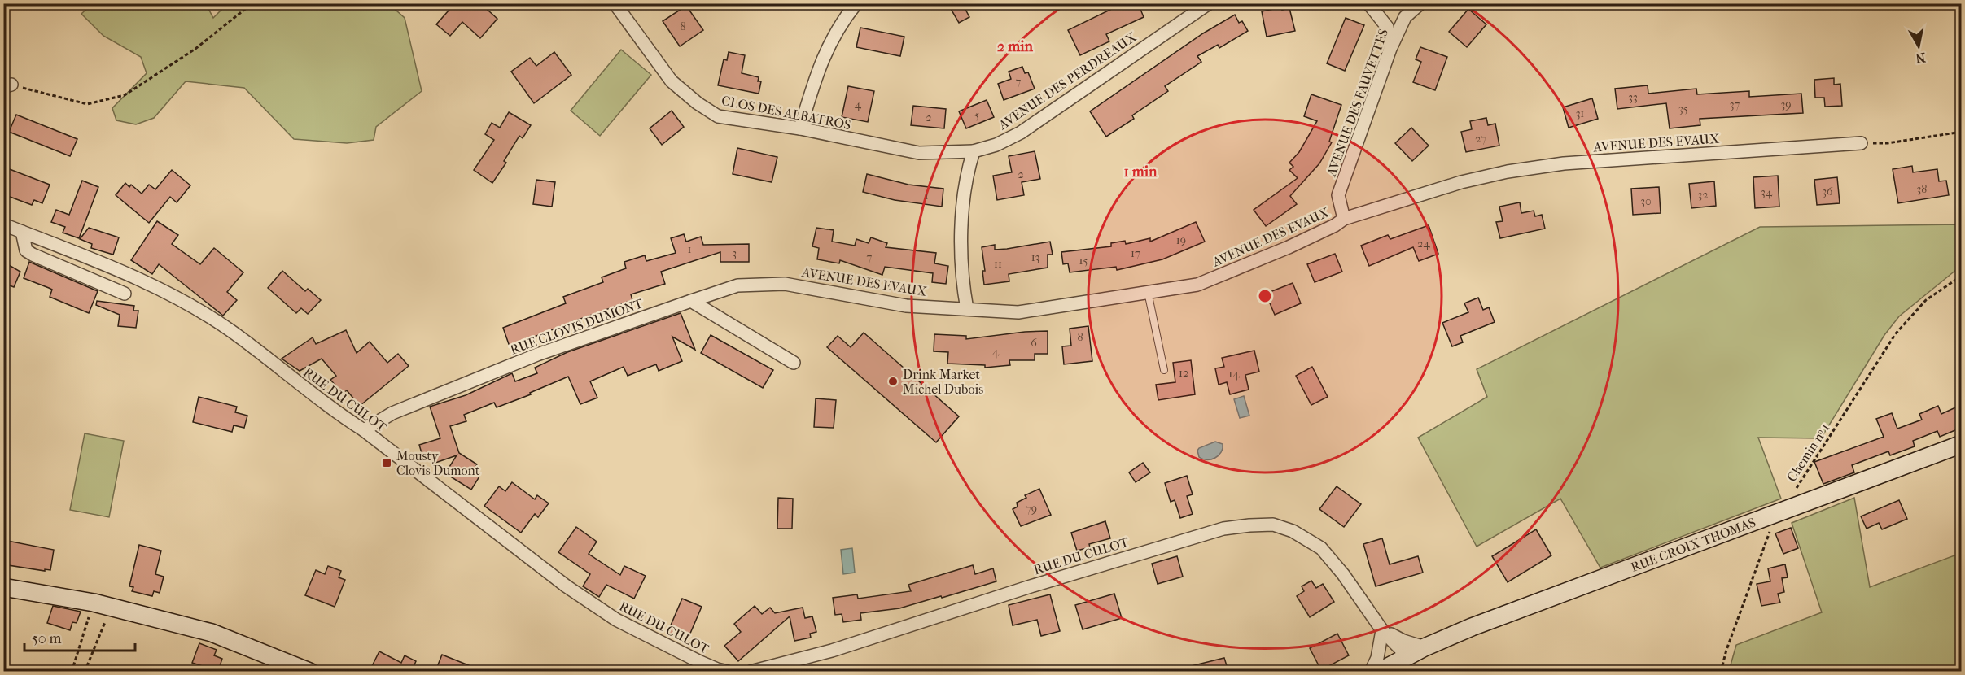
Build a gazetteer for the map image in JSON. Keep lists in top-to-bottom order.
{
  "streets": {
    "street": [
      "AVENUE DES PERDREAUX",
      "AVENUE DES FAUVETTES",
      "CLOS DES ALBATROS",
      "AVENUE DES EVAUX",
      "RUE CLOVIS DUMONT",
      "RUE DU CULOT",
      "RUE CROIX THOMAS"
    ],
    "path": ["Chemin nᵒ 1"]
  },
  "crossings": [
    ["AVENUE DES PERDREAUX", "CLOS DES ALBATROS"],
    ["AVENUE DES FAUVETTES", "AVENUE DES EVAUX"],
    ["AVENUE DES EVAUX", "RUE CLOVIS DUMONT"],
    ["RUE CLOVIS DUMONT", "RUE DU CULOT"],
    ["RUE DU CULOT", "RUE CROIX THOMAS"]
  ],
  "places": {
    "other": ["Drink Market Michel Dubois"],
    "transit": ["Mousty Clovis Dumont"]
  },
  "house_numbers": [
    "8",
    "7",
    "33",
    "4",
    "37",
    "39",
    "35",
    "31",
    "5",
    "2",
    "27",
    "2",
    "38",
    "36",
    "34",
    "32",
    "1",
    "30",
    "19",
    "24",
    "1",
    "3",
    "17",
    "7",
    "13",
    "15",
    "11",
    "8",
    "6",
    "4",
    "12",
    "14",
    "79"
  ],
  "scale_bar": "50 m",
  "north": "bottom",
  "rings": ["2 min", "1 min"]
}
